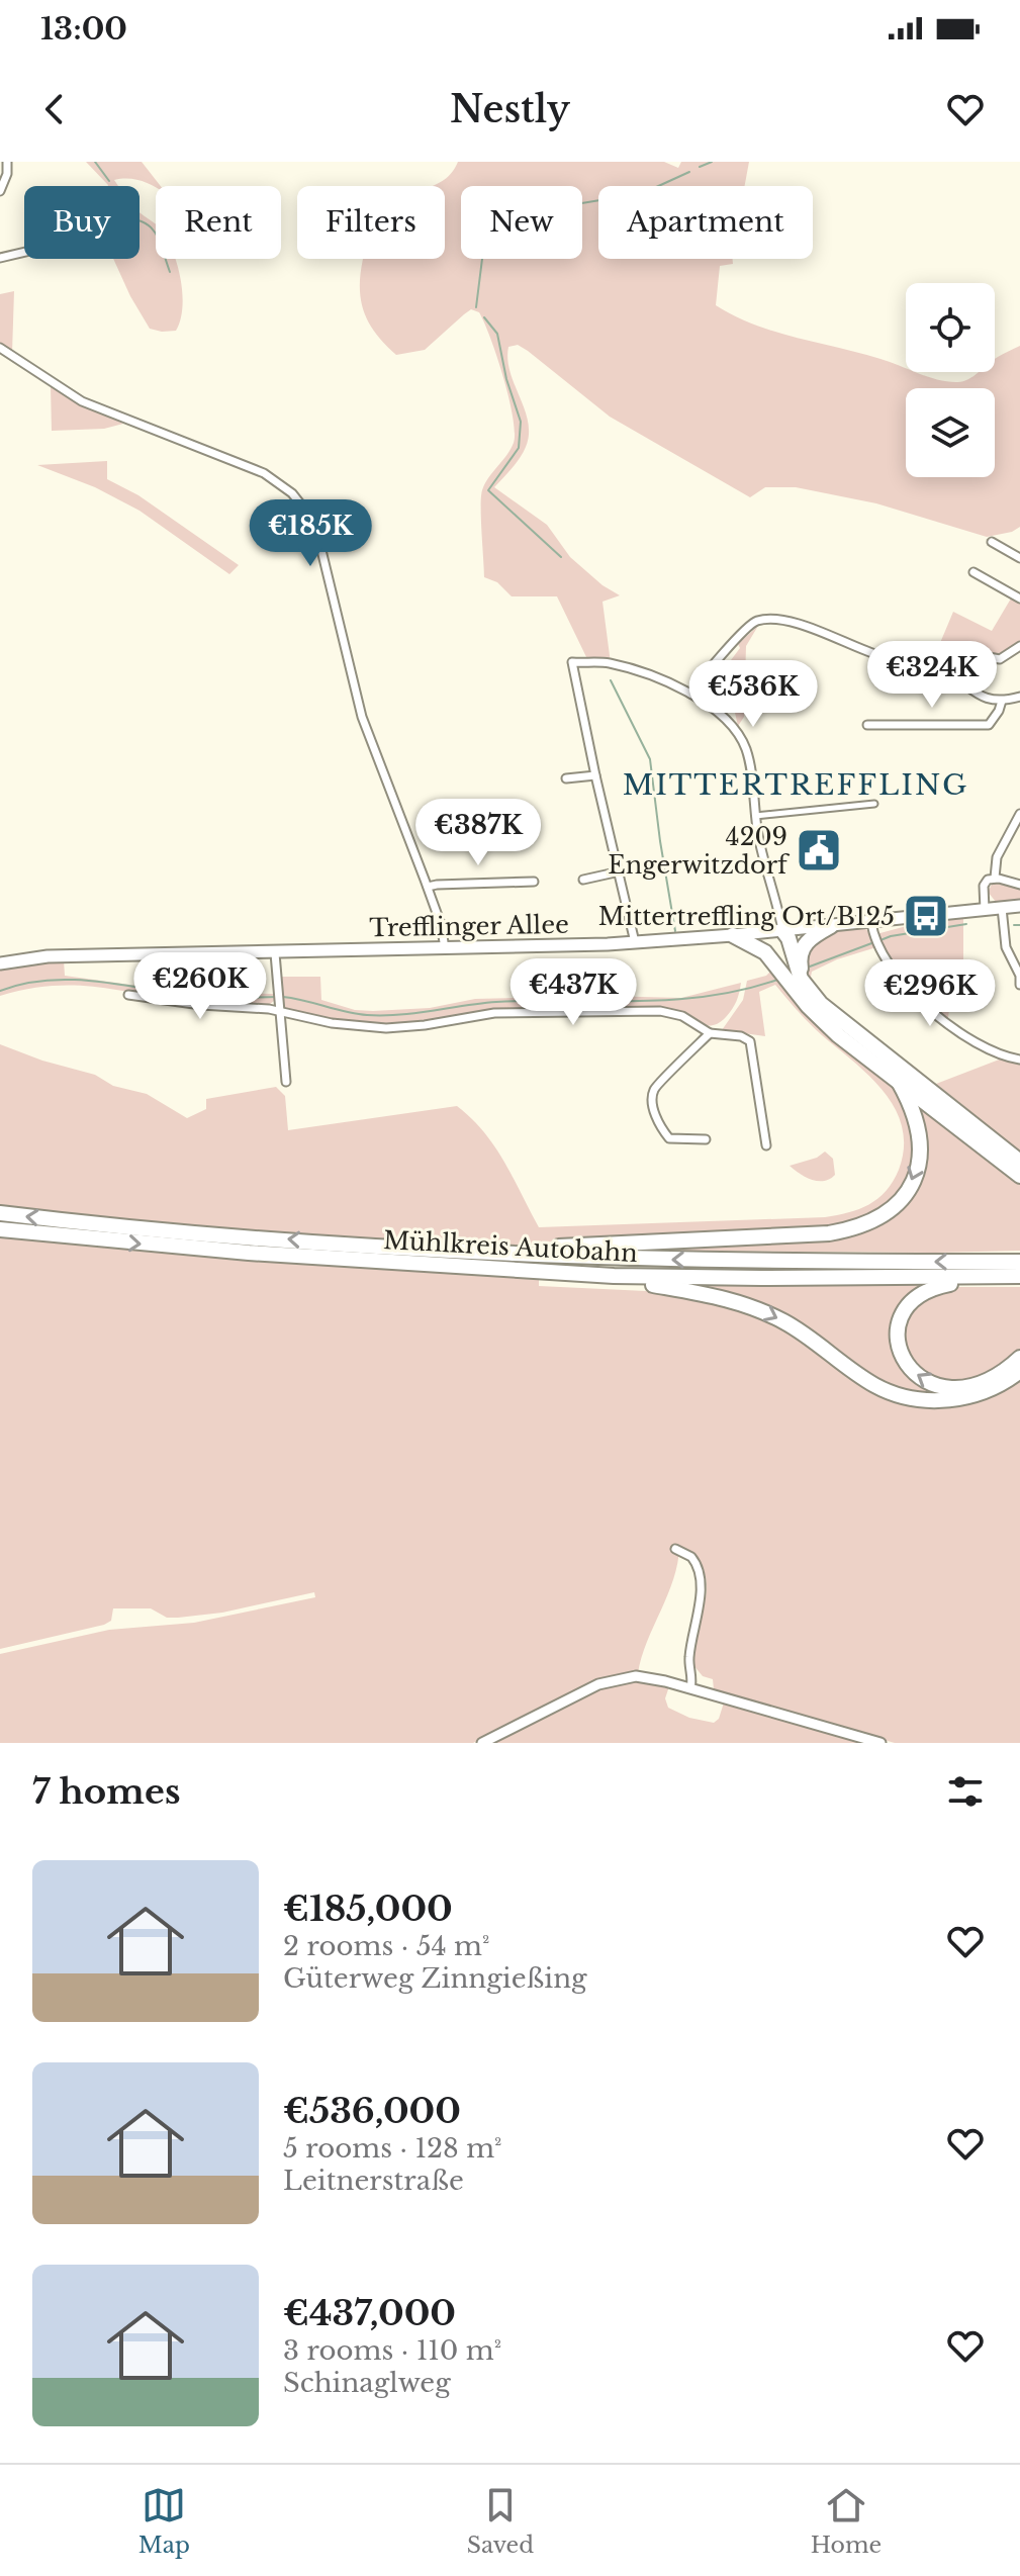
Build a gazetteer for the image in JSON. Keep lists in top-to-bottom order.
{
  "streets": {
    "highway": ["Mühlkreis Autobahn"],
    "main road": ["Trefflinger Allee"]
  },
  "districts": ["MITTERTREFFLING"],
  "places": {
    "public building": ["4209 Engerwitzdorf"],
    "bus stop": ["Mittertreffling Ort/B125"]
  },
  "page": {
    "status": "13:00",
    "header": "Nestly",
    "chip": [
      "Buy",
      "Rent",
      "Filters",
      "New",
      "Apartment"
    ],
    "price": [
      "€185K",
      "€324K",
      "€536K",
      "€387K",
      "€260K",
      "€437K",
      "€296K"
    ],
    "heading": "7 homes",
    "list": [
      {
        "name": "€185,000",
        "note": "2 rooms · 54 m² · Güterweg Zinngießing"
      },
      {
        "name": "€536,000",
        "note": "5 rooms · 128 m² · Leitnerstraße"
      },
      {
        "name": "€437,000",
        "note": "3 rooms · 110 m² · Schinaglweg"
      }
    ],
    "tabs": ["Map", "Saved", "Home"]
  }
}
